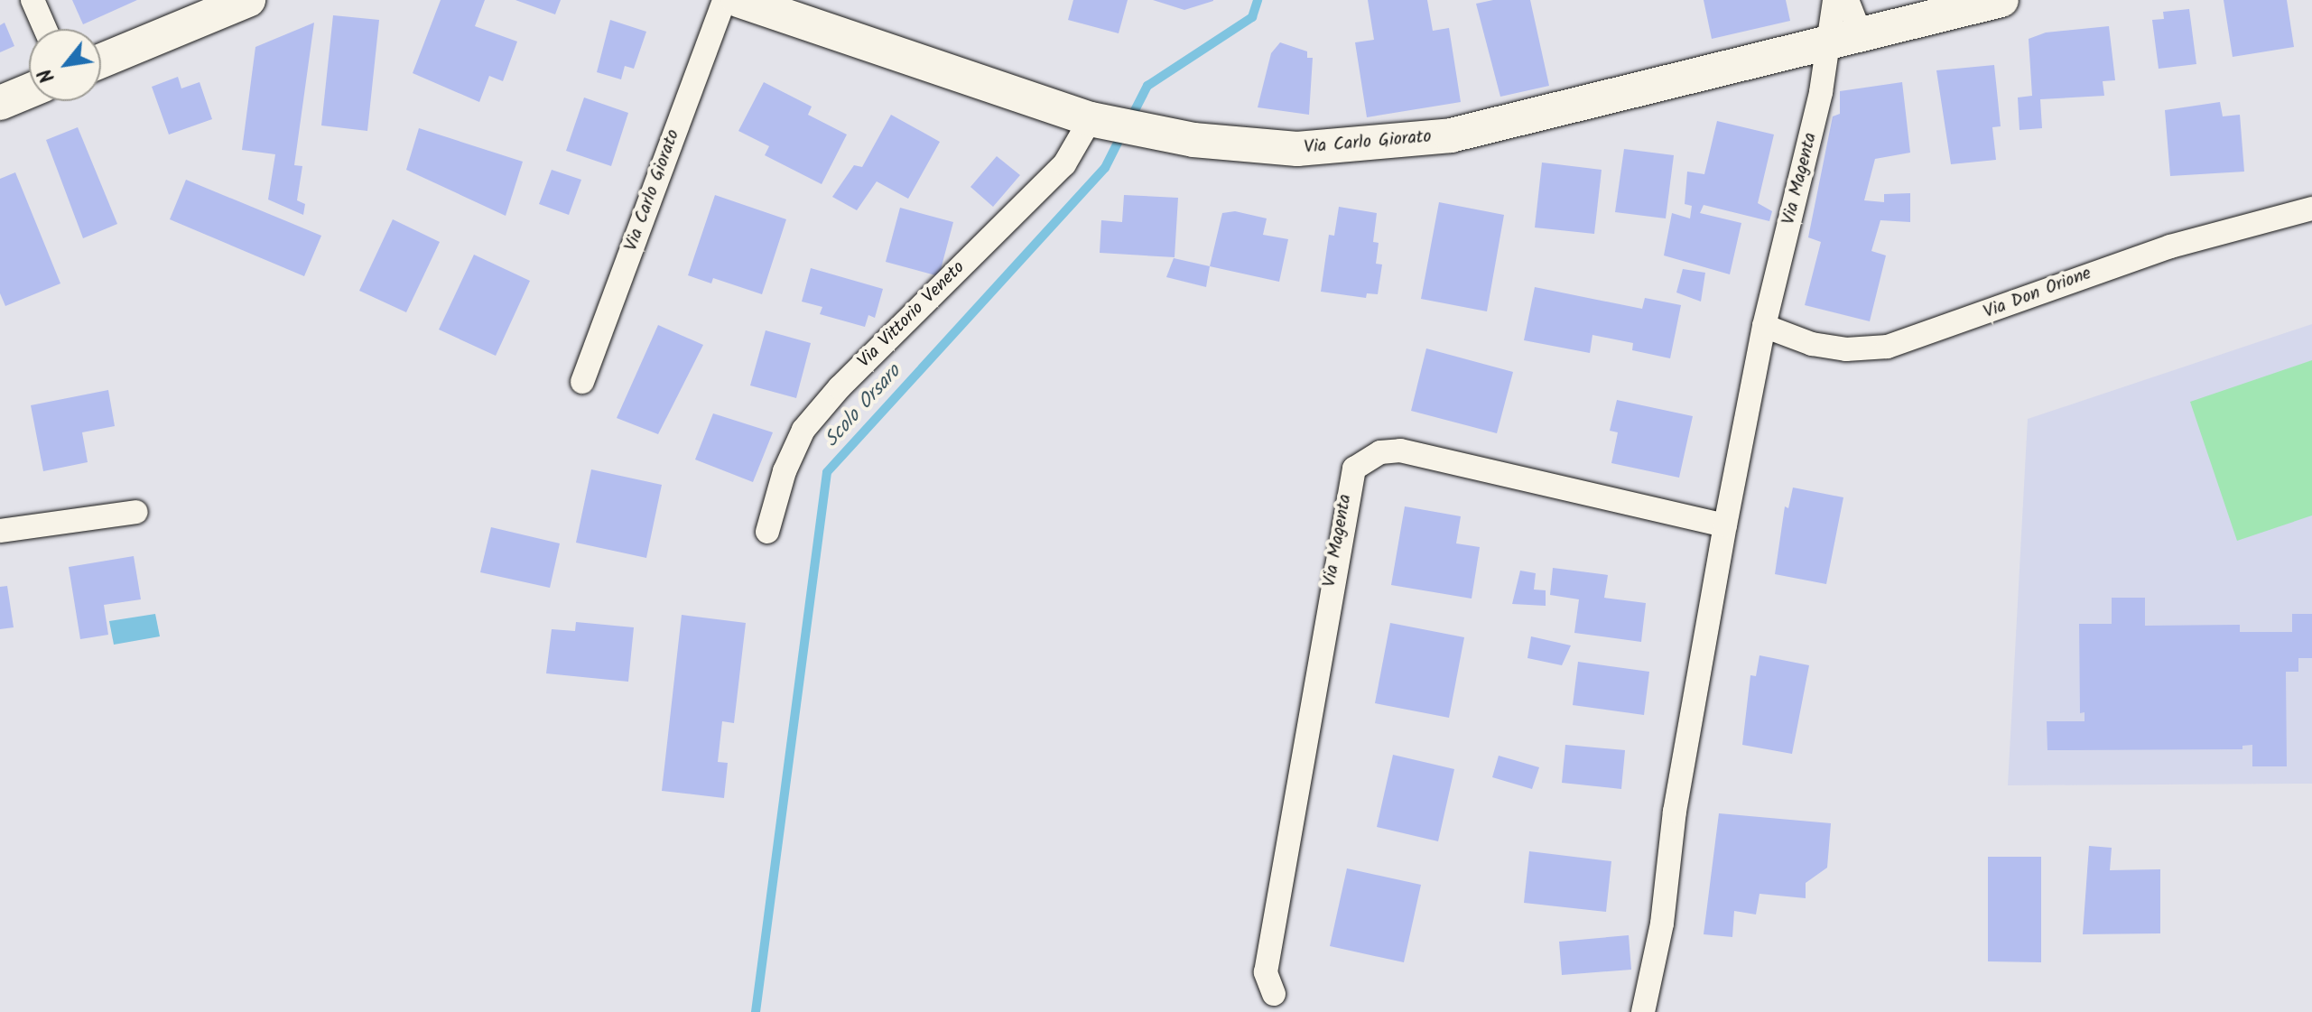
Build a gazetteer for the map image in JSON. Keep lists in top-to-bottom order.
{
  "streets": {
    "street": [
      "Via Carlo Giorato",
      "Via Magenta",
      "Via Don Orione",
      "Via Vittorio Veneto"
    ]
  },
  "crossings": [
    ["Via Carlo Giorato", "Via Magenta"],
    ["Via Carlo Giorato", "Via Vittorio Veneto"],
    ["Via Magenta", "Via Don Orione"]
  ],
  "water": ["Scolo Orsaro"],
  "north": "bottom left"
}
